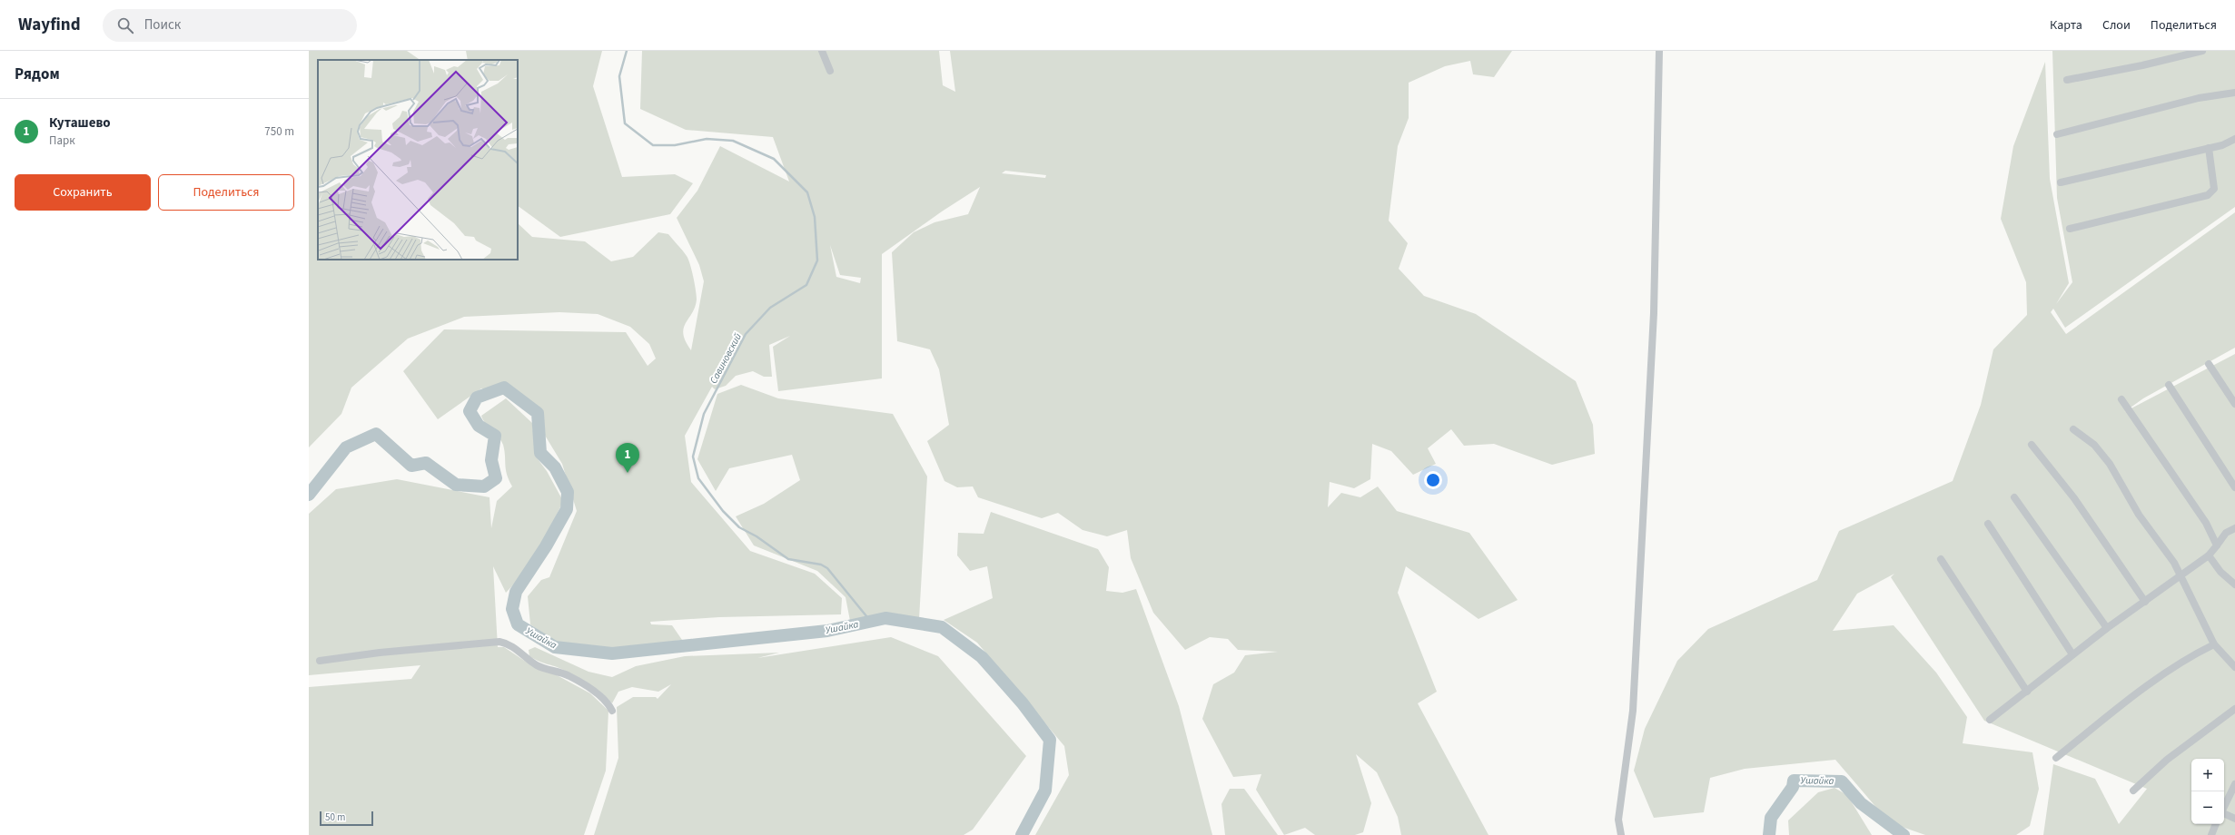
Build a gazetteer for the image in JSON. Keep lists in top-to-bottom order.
{
  "water": ["Савиновский", "Ушайка"],
  "scale_bar": "50 m",
  "page": {
    "header": "Wayfind",
    "search": "Поиск",
    "nav": ["Карта", "Слои", "Поделиться"],
    "heading": "Рядом",
    "list": [
      {
        "mark": "1",
        "name": "Куташево",
        "note": "Парк",
        "value": "750 m"
      }
    ],
    "buttons": ["Сохранить", "Поделиться"],
    "pins": "1",
    "map_buttons": ["+", "−"],
    "scale": "50 m"
  }
}
